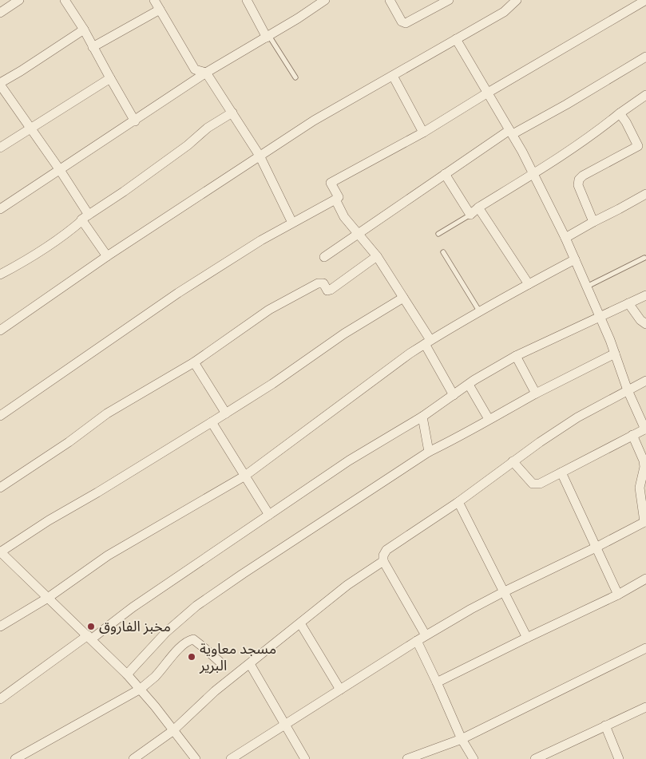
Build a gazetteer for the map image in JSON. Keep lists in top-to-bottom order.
{
  "places": ["مخبز الفاروق", "مسجد معاوية البرير"]
}
